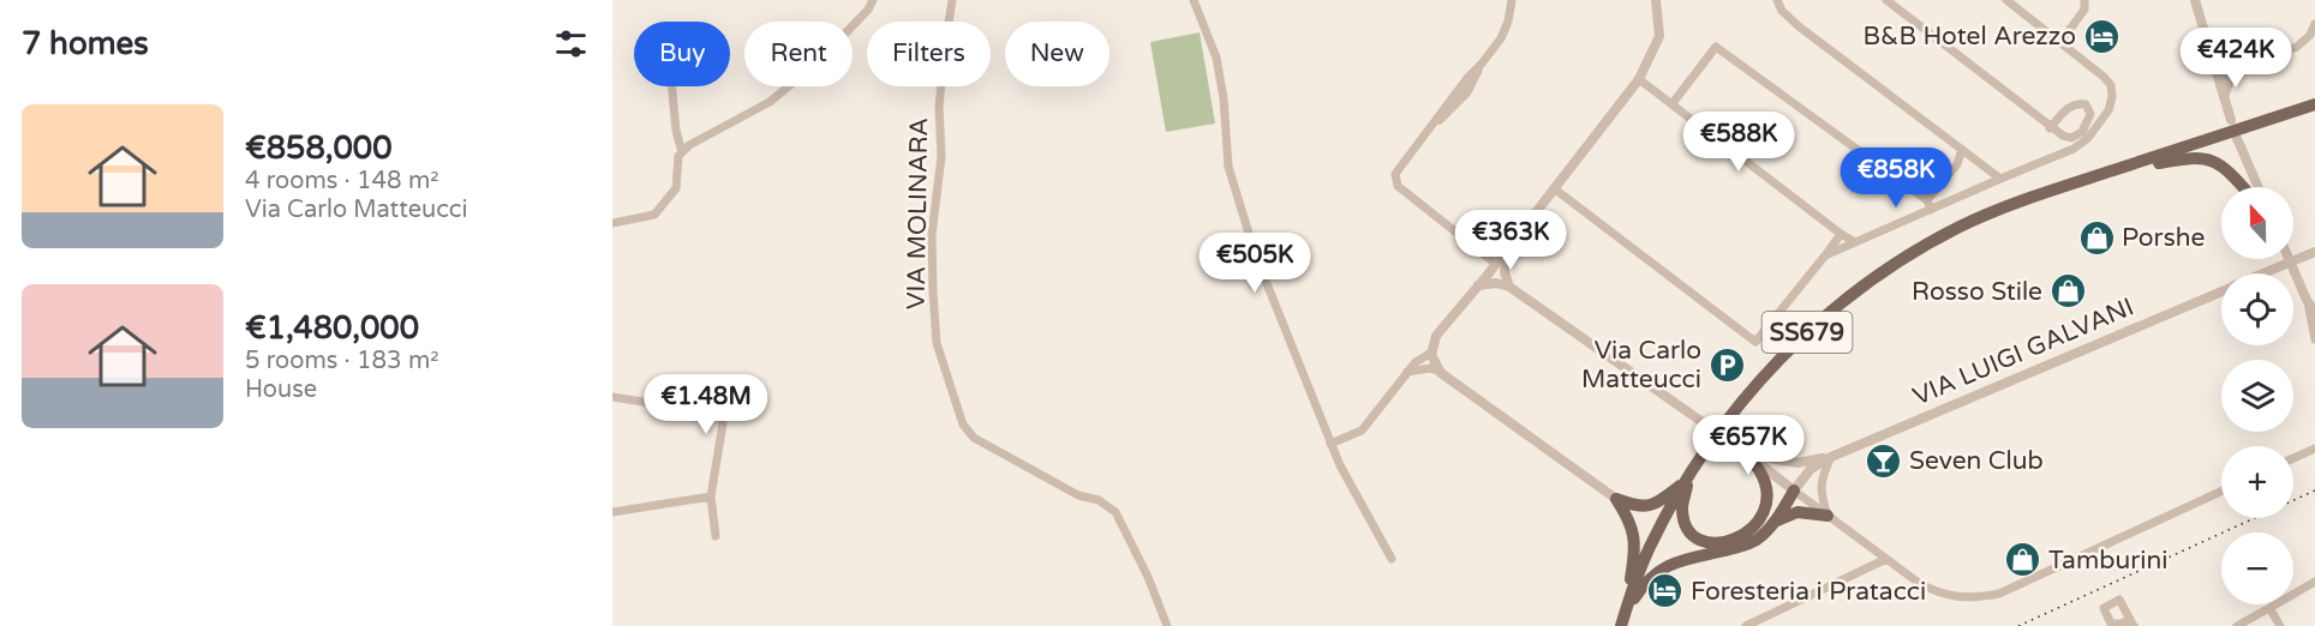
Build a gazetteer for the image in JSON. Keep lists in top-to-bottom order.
{
  "streets": {
    "main road": ["SS679"],
    "street": ["VIA MOLINARA", "VIA LUIGI GALVANI"]
  },
  "places": {
    "hotel": ["B&B Hotel Arezzo", "Foresteria i Pratacci"],
    "shop": ["Porshe", "Rosso Stile", "Tamburini"],
    "parking": ["Via Carlo Matteucci"],
    "bar": ["Seven Club"]
  },
  "north": "top",
  "page": {
    "heading": "7 homes",
    "chip": [
      "Buy",
      "Rent",
      "Filters",
      "New"
    ],
    "price": [
      "€424K",
      "€588K",
      "€858K",
      "€363K",
      "€505K",
      "€1.48M",
      "€657K"
    ],
    "list": [
      {
        "name": "€858,000",
        "note": "4 rooms · 148 m² · Via Carlo Matteucci"
      },
      {
        "name": "€1,480,000",
        "note": "5 rooms · 183 m² · House"
      }
    ],
    "map_buttons": ["+", "−"]
  }
}
